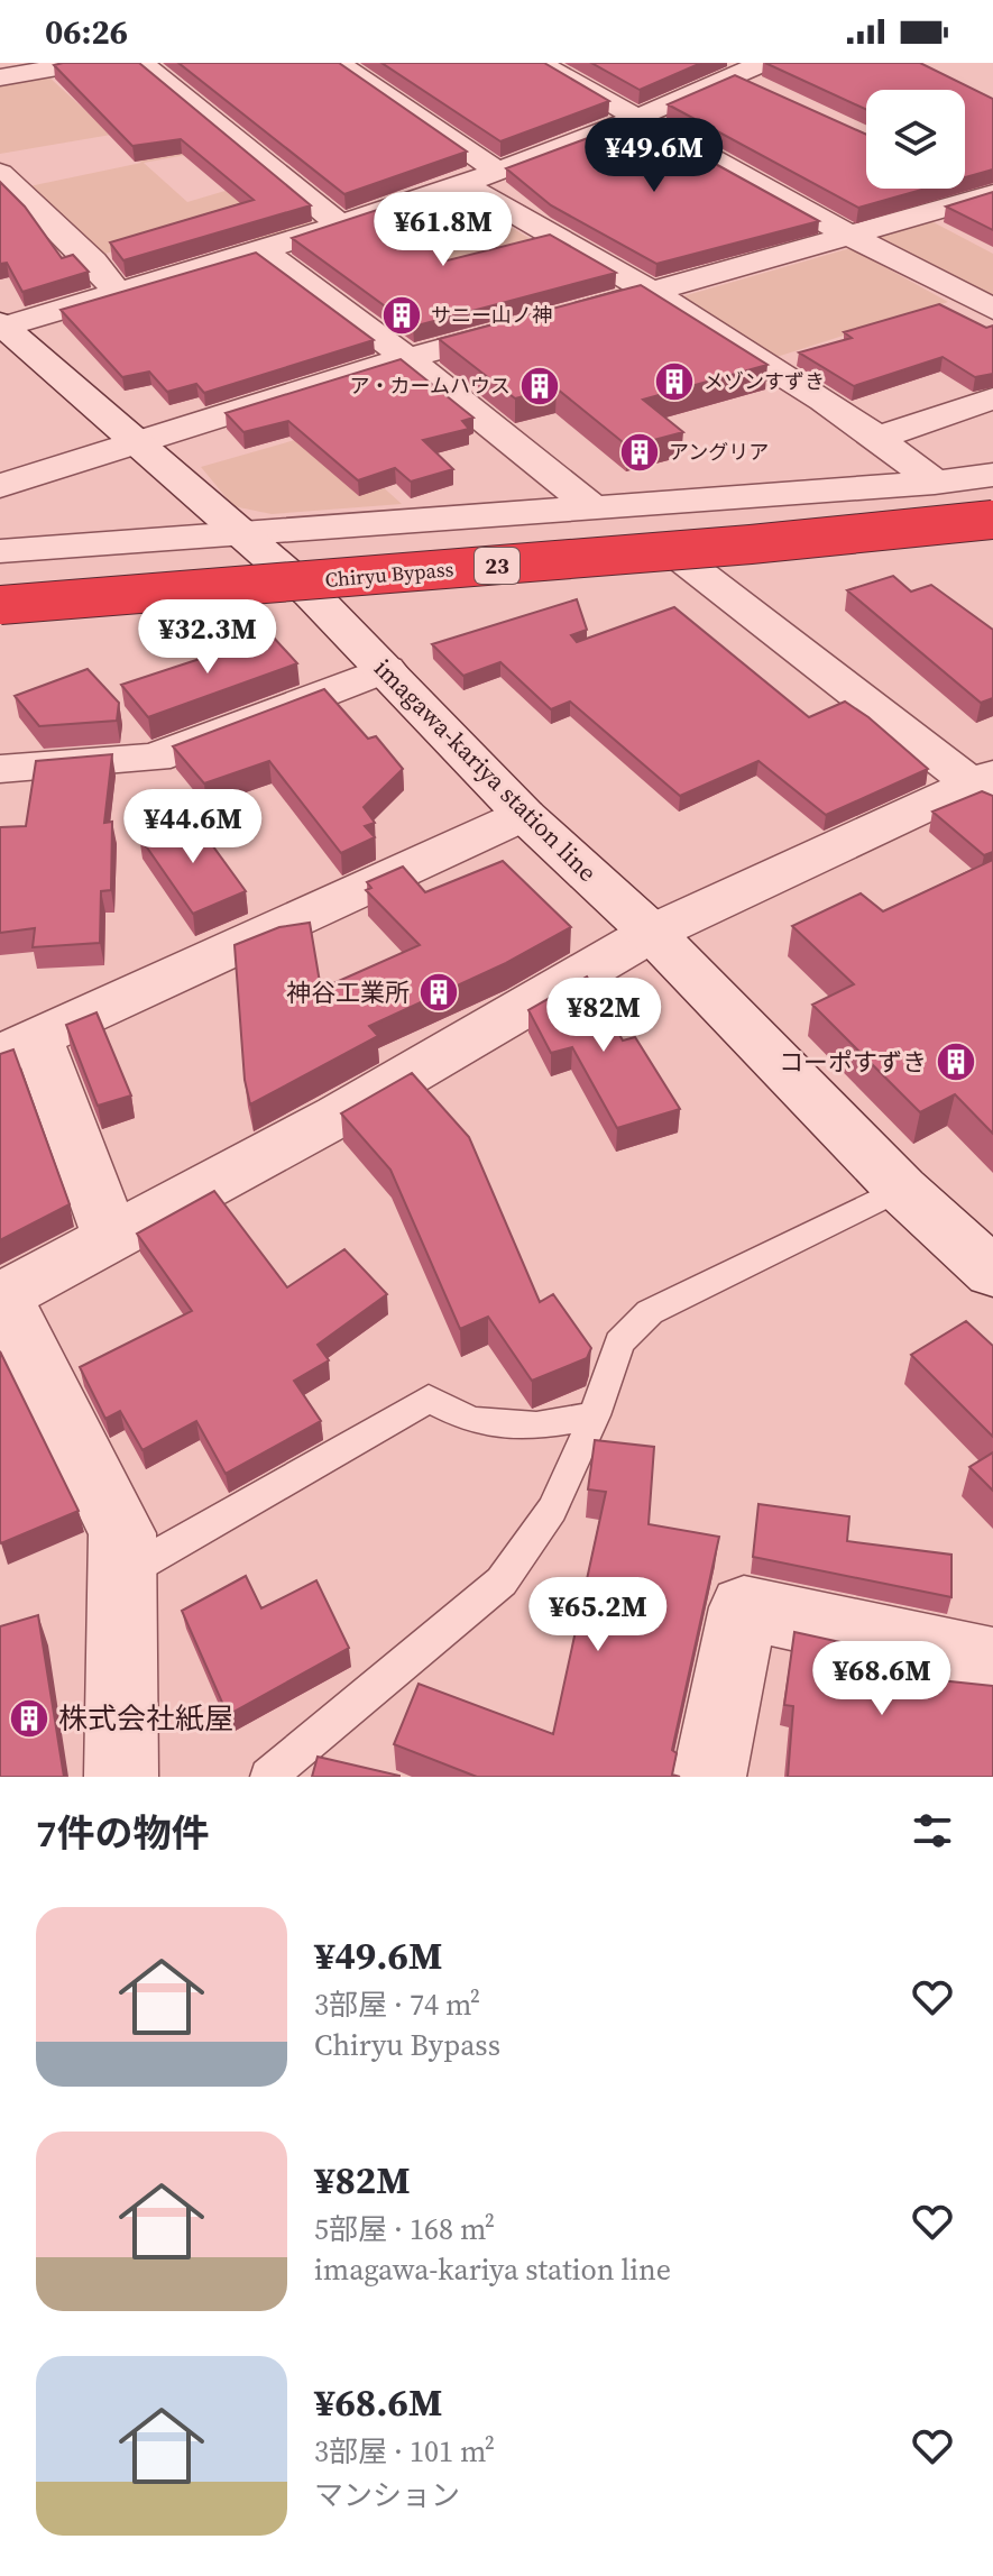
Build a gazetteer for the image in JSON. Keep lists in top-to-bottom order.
{
  "streets": {
    "highway": ["23", "Chiryu Bypass"],
    "street": ["imagawa-kariya station line"]
  },
  "places": {
    "building": [
      "サニー山ノ神",
      "メゾンすずき",
      "ア・カームハウス",
      "アングリア",
      "神谷工業所",
      "コーポすずき",
      "株式会社紙屋"
    ]
  },
  "page": {
    "status": "06:26",
    "price": [
      "¥49.6M",
      "¥61.8M",
      "¥32.3M",
      "¥44.6M",
      "¥82M",
      "¥65.2M",
      "¥68.6M"
    ],
    "heading": "7件の物件",
    "list": [
      {
        "name": "¥49.6M",
        "note": "3部屋 · 74 m² · Chiryu Bypass"
      },
      {
        "name": "¥82M",
        "note": "5部屋 · 168 m² · imagawa-kariya station line"
      },
      {
        "name": "¥68.6M",
        "note": "3部屋 · 101 m² · マンション"
      }
    ]
  }
}
